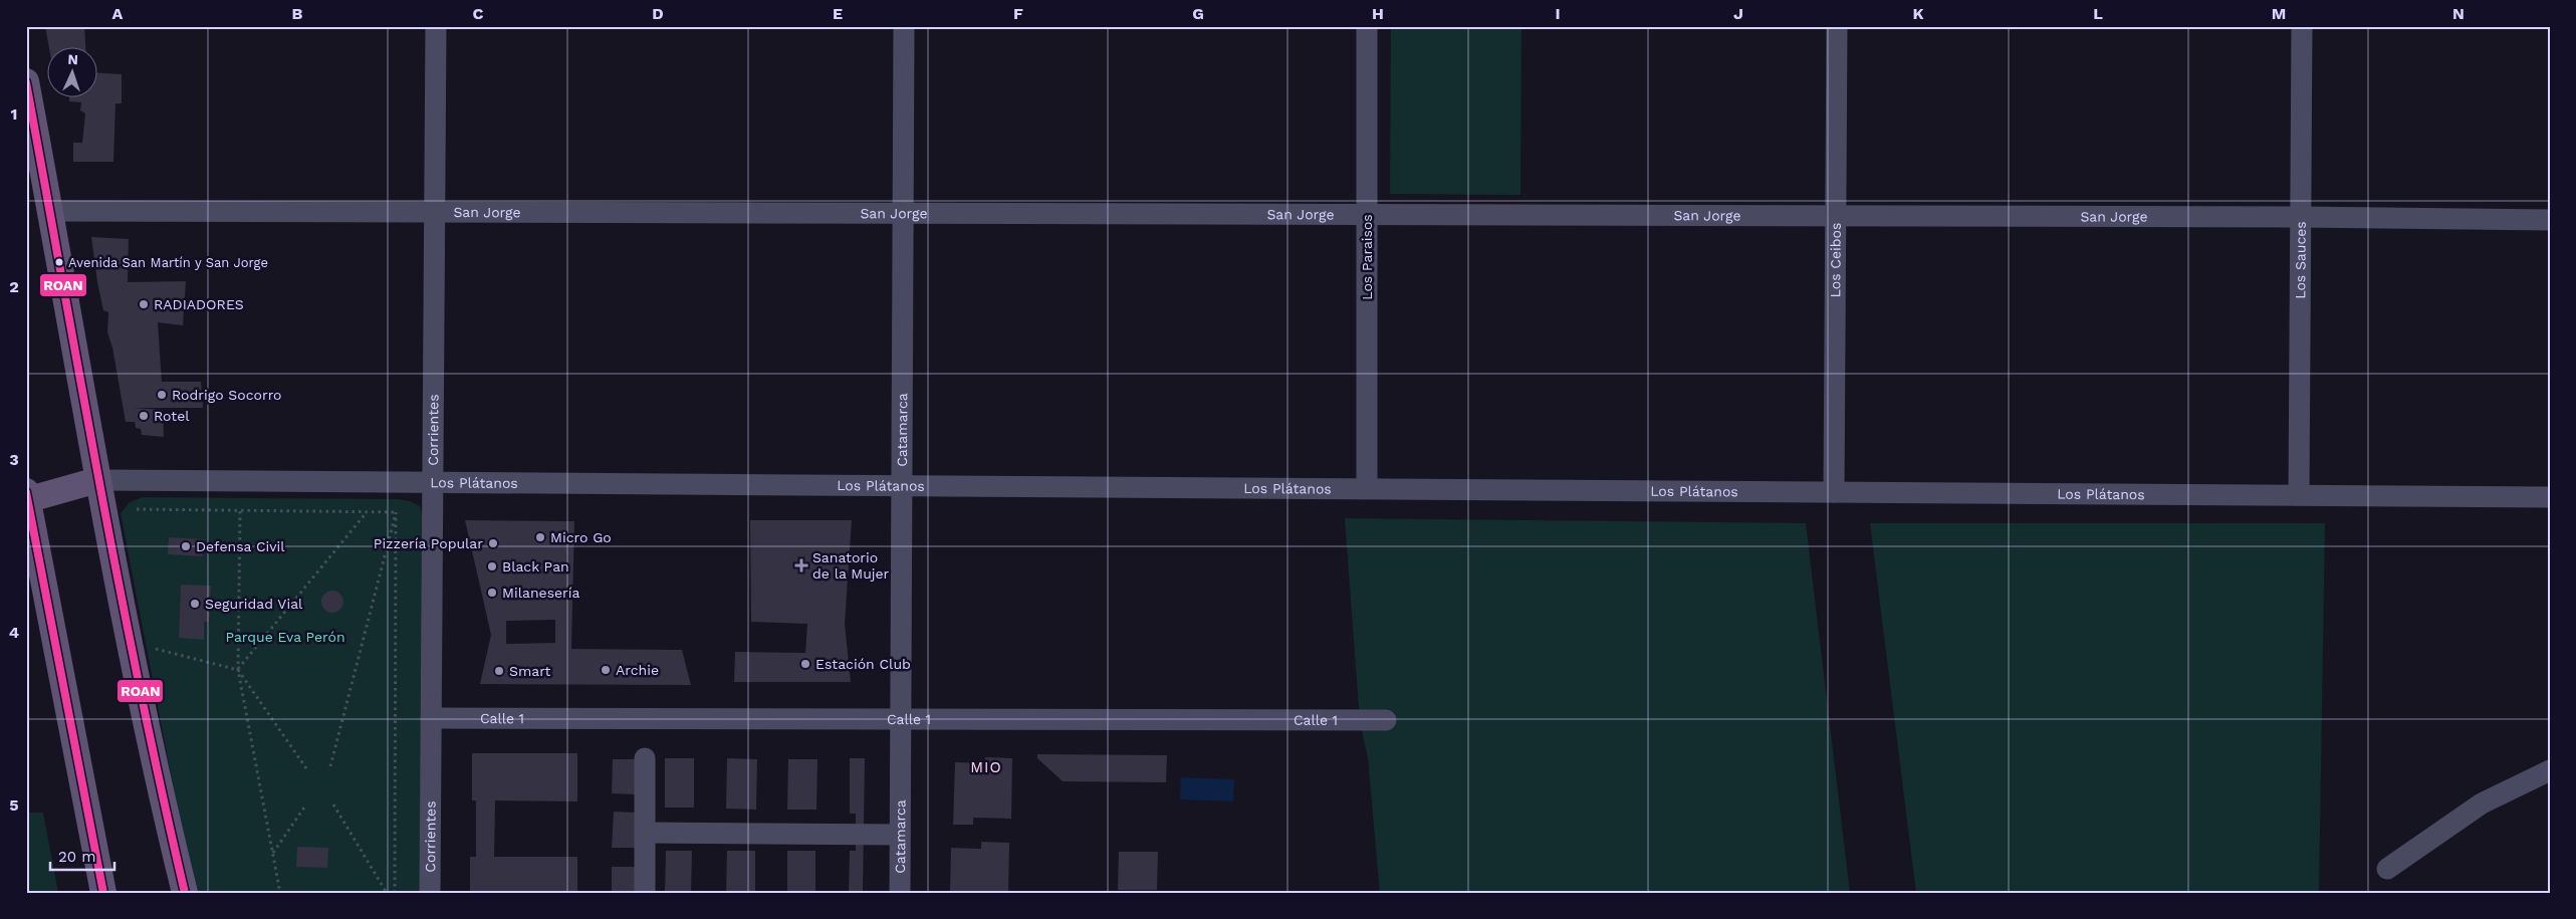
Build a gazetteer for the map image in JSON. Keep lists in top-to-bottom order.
{
  "streets": {
    "main road": ["Los Plátanos"],
    "street": [
      "San Jorge",
      "Los Paraisos",
      "Los Ceibos",
      "Los Sauces",
      "Corrientes",
      "Catamarca",
      "Calle 1"
    ]
  },
  "crossings": [
    ["San Jorge", "Los Paraisos"],
    ["San Jorge", "Los Ceibos"],
    ["San Jorge", "Los Sauces"],
    ["San Jorge", "Corrientes"],
    ["San Jorge", "Catamarca"],
    ["Los Paraisos", "Los Plátanos"],
    ["Los Ceibos", "Los Plátanos"],
    ["Los Sauces", "Los Plátanos"],
    ["Corrientes", "Los Plátanos"],
    ["Corrientes", "Calle 1"],
    ["Catamarca", "Los Plátanos"],
    ["Catamarca", "Calle 1"]
  ],
  "districts": ["MIO"],
  "parks": ["Parque Eva Perón"],
  "places": {
    "other": [
      "Avenida San Martín y San Jorge",
      "RADIADORES",
      "Rodrigo Socorro",
      "Rotel",
      "Micro Go",
      "Pizzería Popular",
      "Defensa Civil",
      "Black Pan",
      "Milanesería",
      "Seguridad Vial",
      "Estación Club",
      "Archie",
      "Smart"
    ],
    "health": ["Sanatorio de la Mujer"]
  },
  "lines": ["transit line ROAN"],
  "scale_bar": "20 m",
  "north": "top",
  "grid": {
    "columns": [
      "A",
      "B",
      "C",
      "D",
      "E",
      "F",
      "G",
      "H",
      "I",
      "J",
      "K",
      "L",
      "M",
      "N"
    ],
    "rows": [
      "1",
      "2",
      "3",
      "4",
      "5"
    ]
  }
}
